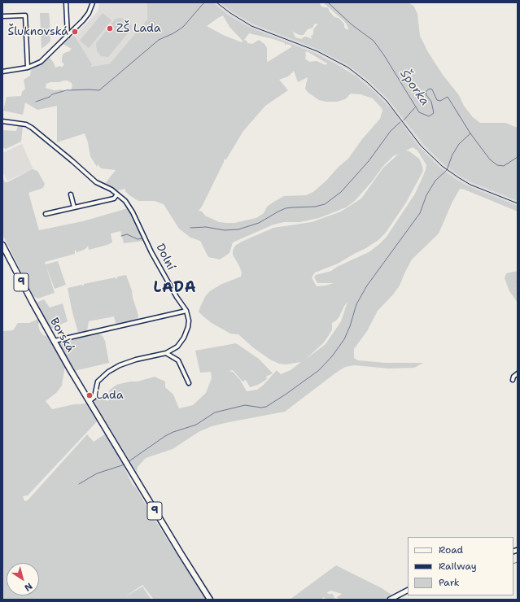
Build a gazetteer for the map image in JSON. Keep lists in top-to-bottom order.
{
  "streets": {
    "main road": ["9", "Borská"],
    "street": ["Dolní"]
  },
  "crossings": [
    ["Dolní", "Borská"]
  ],
  "districts": ["LADA"],
  "water": ["Šporka"],
  "places": ["ZŠ Lada", "Šluknovská", "Lada"],
  "legend": ["Road", "Railway", "Park"],
  "north": "bottom right"
}
